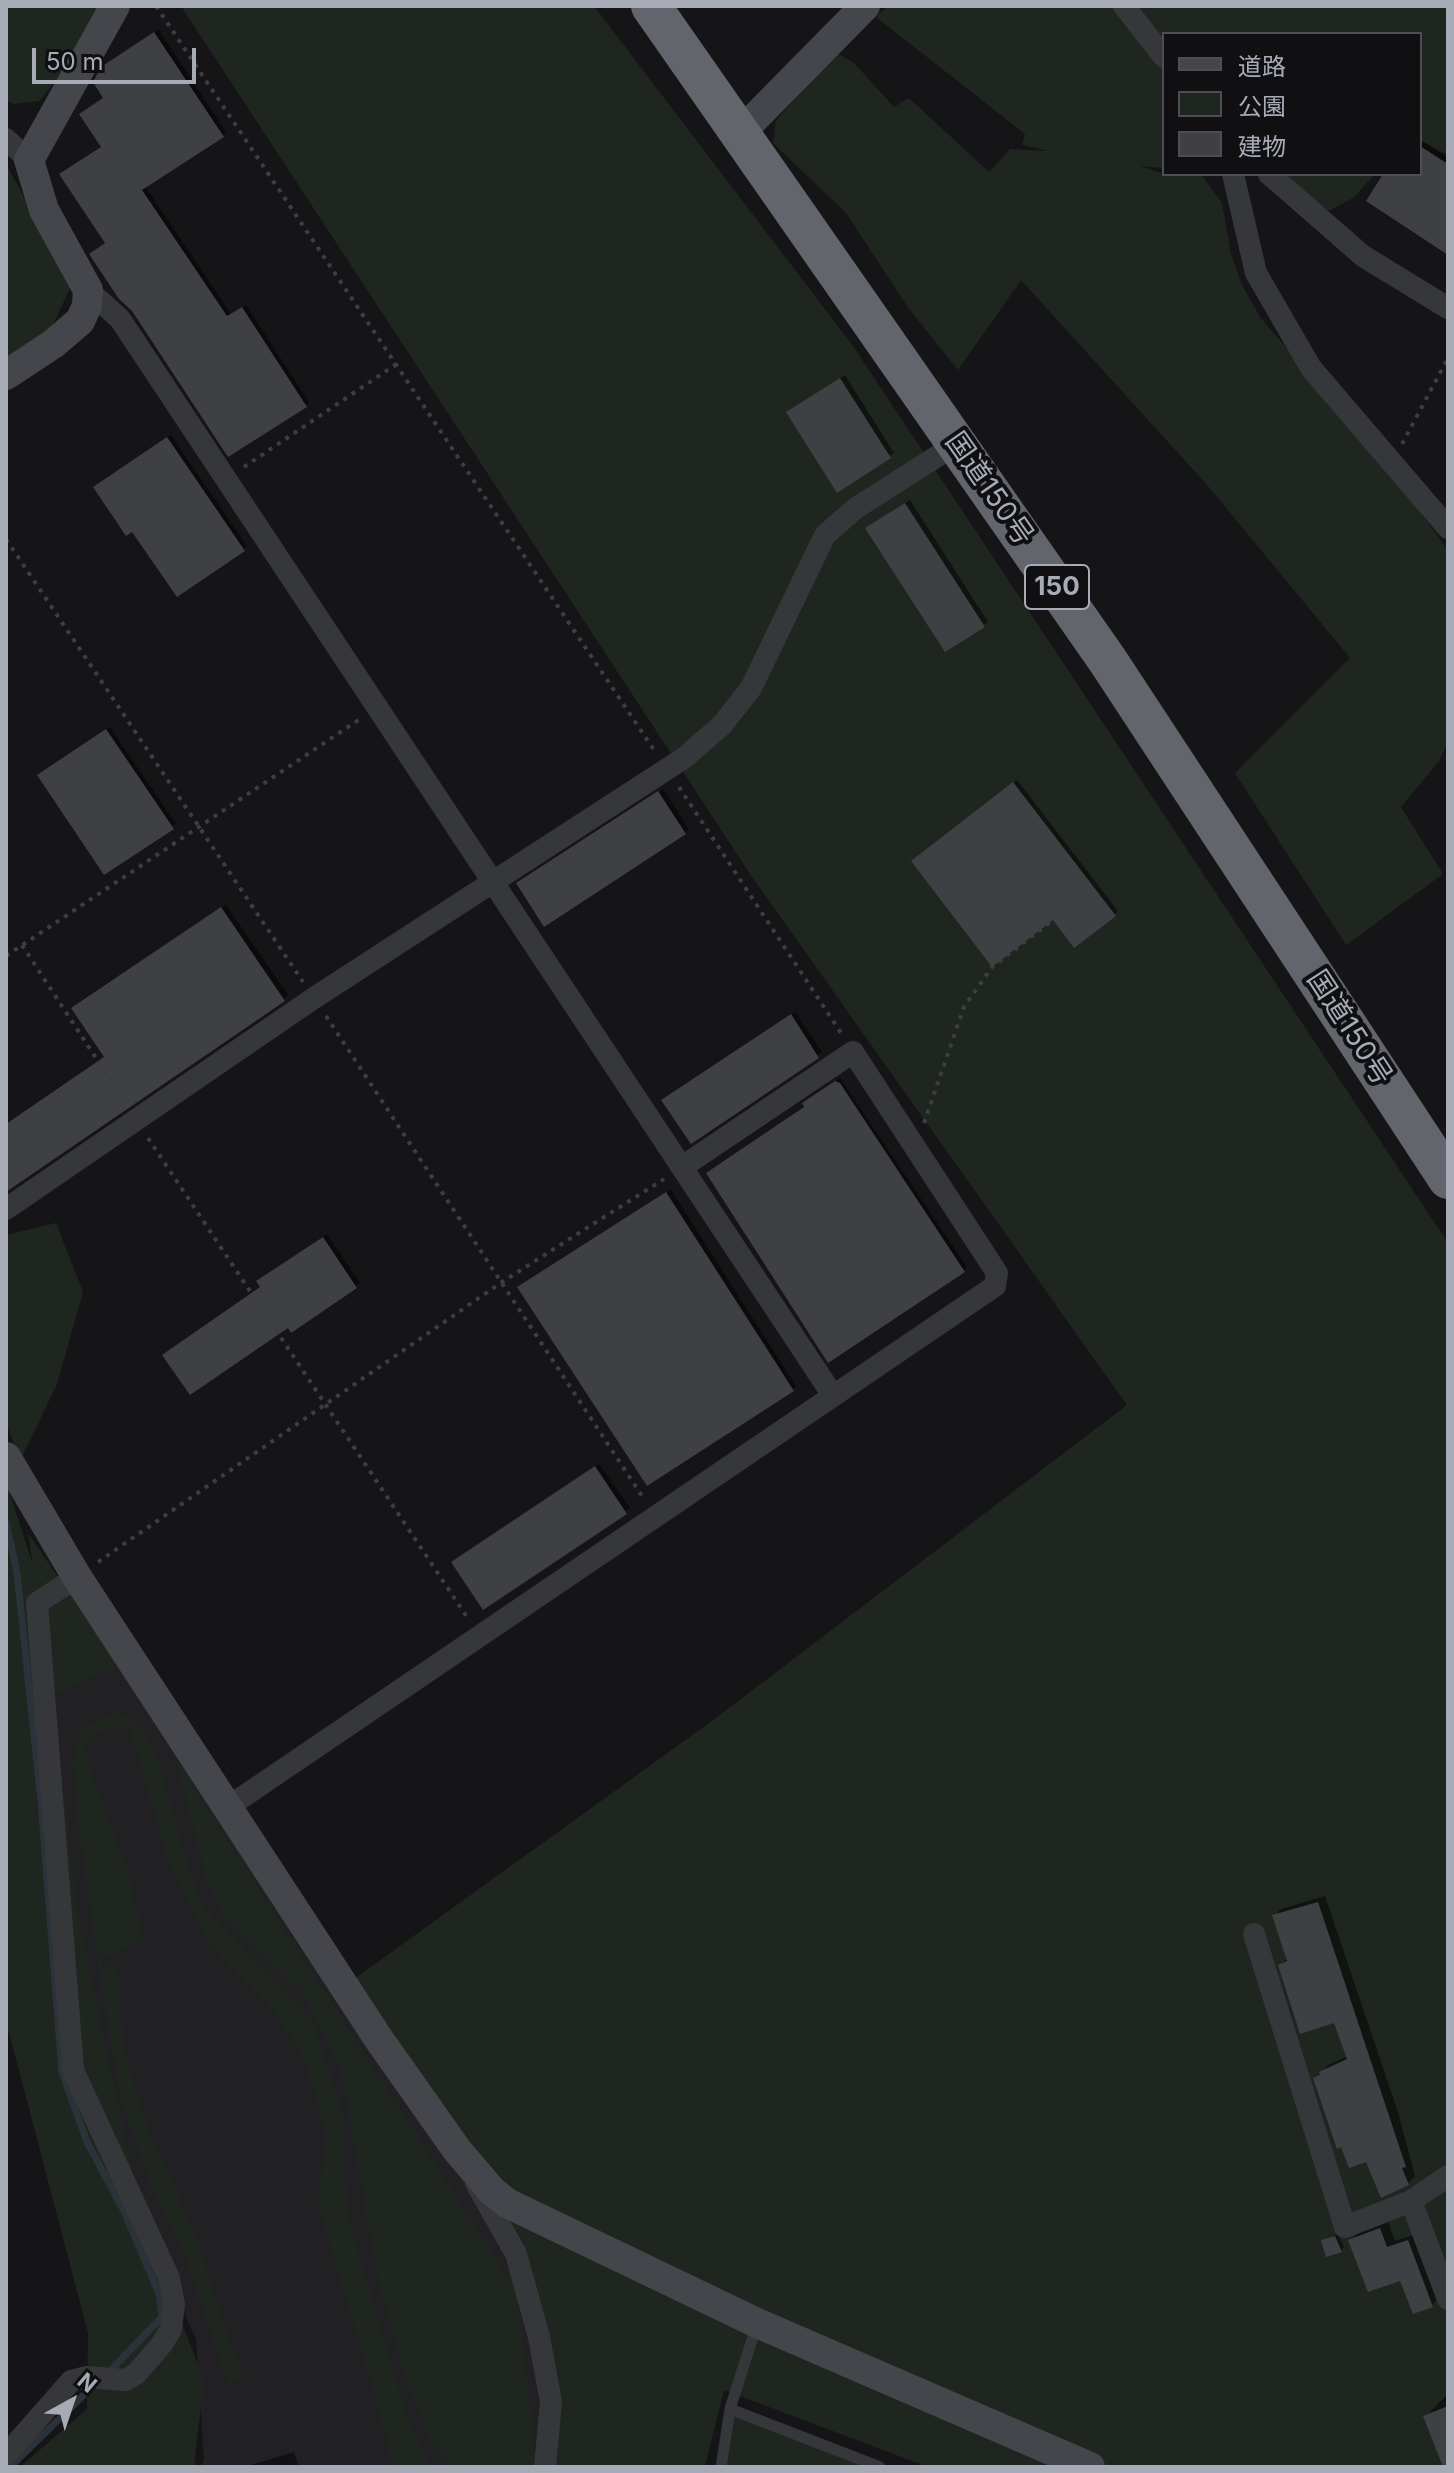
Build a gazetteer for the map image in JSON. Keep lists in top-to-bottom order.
{
  "streets": {
    "highway": ["国道150号", "150"]
  },
  "legend": ["道路", "公園", "建物"],
  "scale_bar": "50 m",
  "north": "top right"
}
